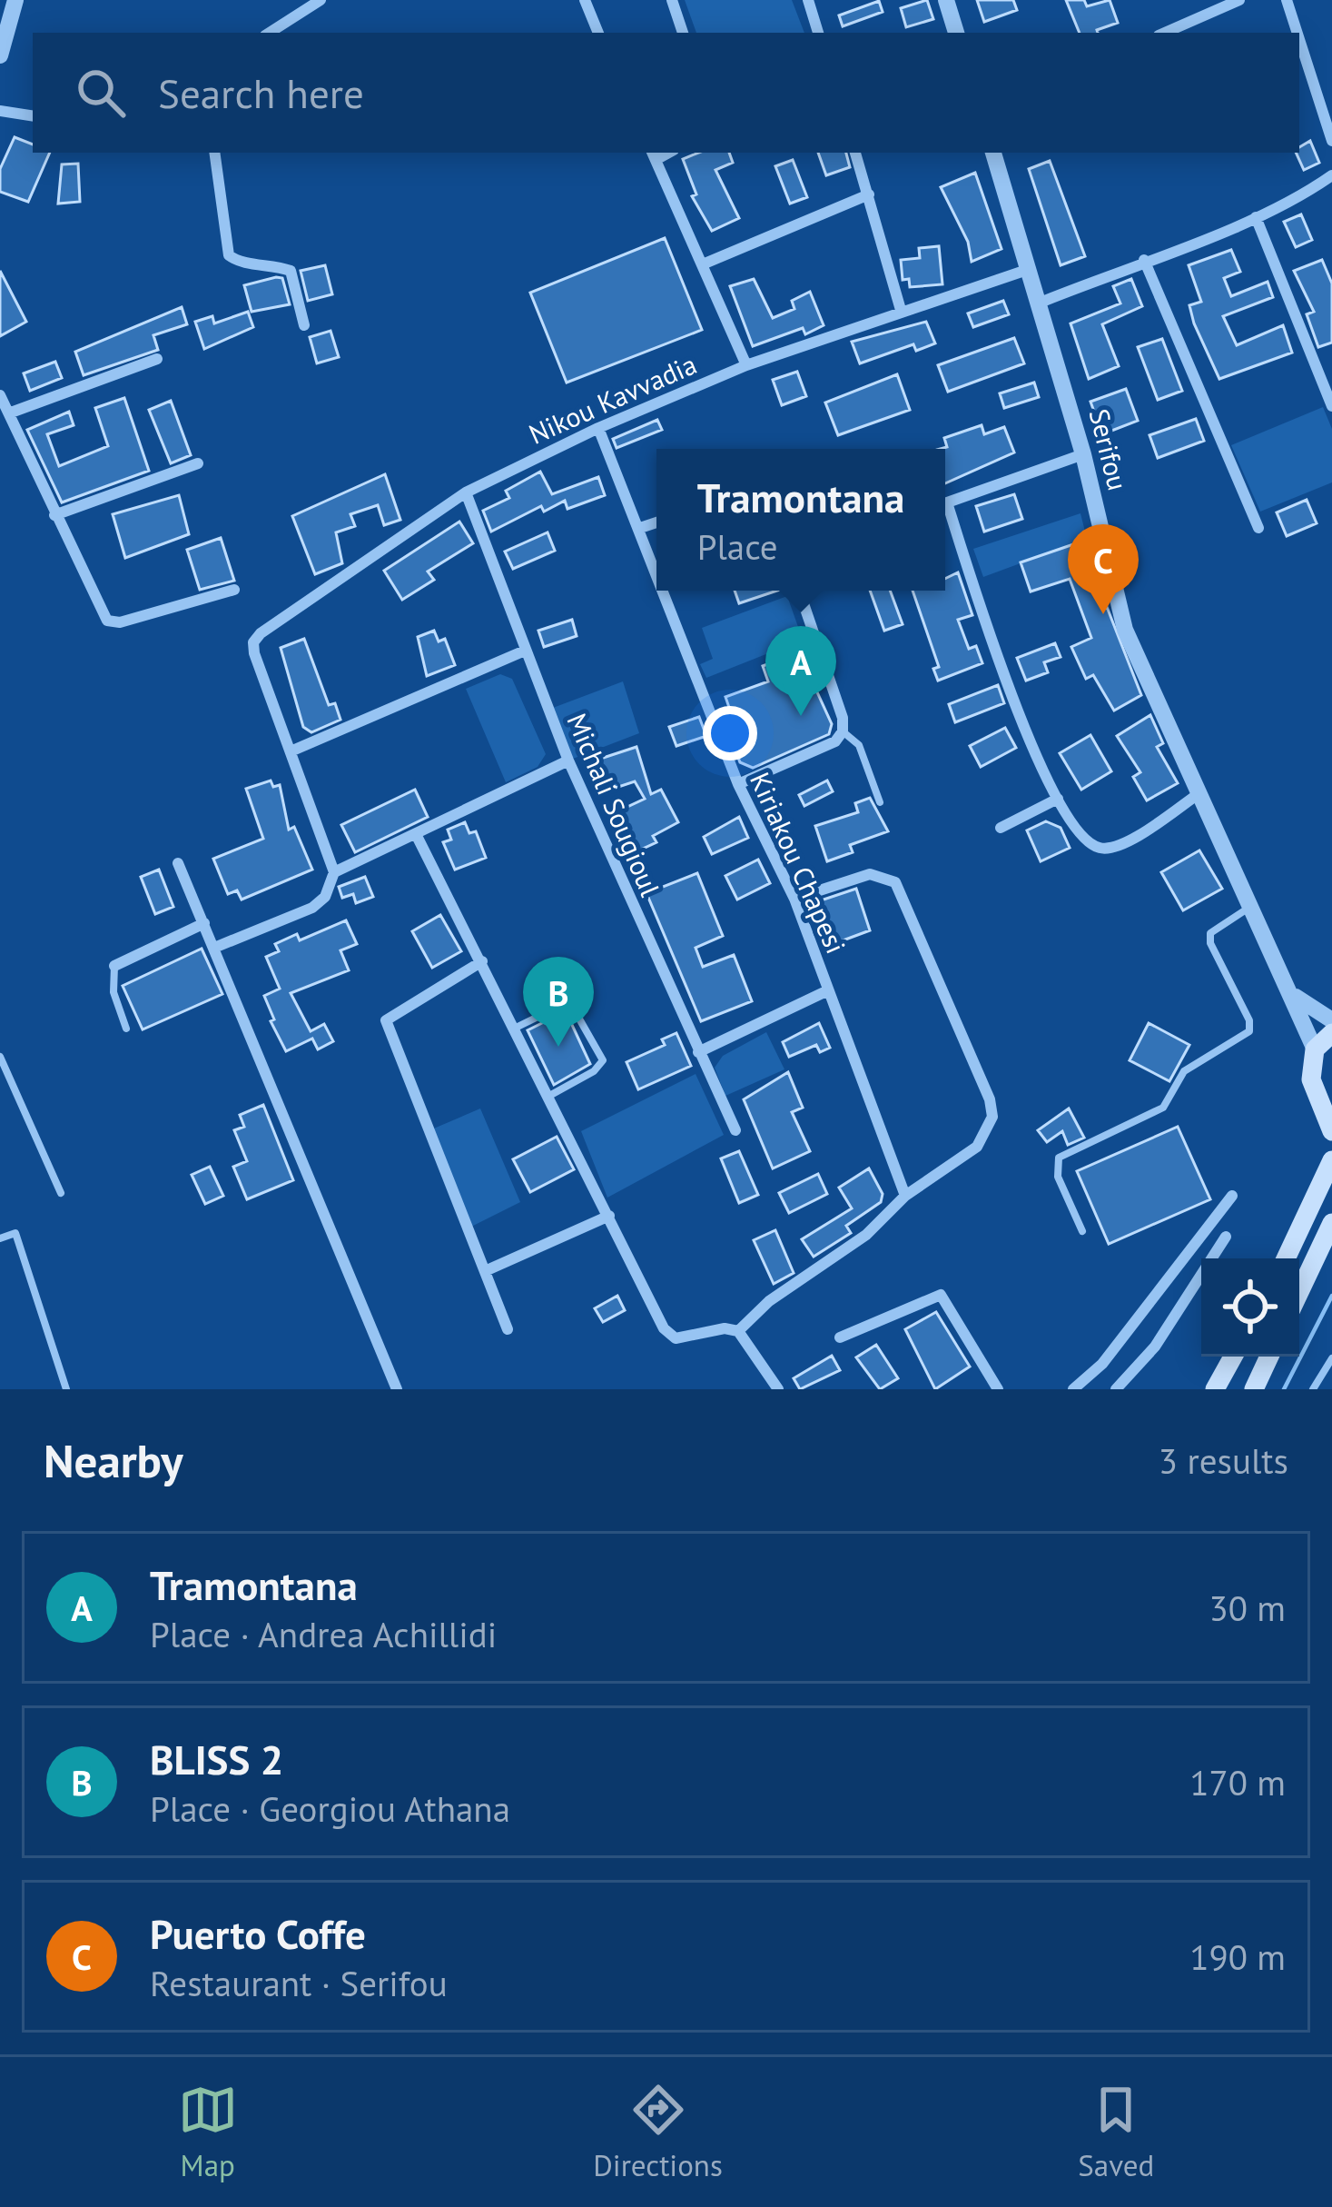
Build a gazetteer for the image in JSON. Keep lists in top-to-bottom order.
{
  "streets": {
    "street": [
      "Nikou Kavvadia",
      "Serifou",
      "Michali Sougioul",
      "Kiriakou Chapesi"
    ]
  },
  "crossings": [
    ["Nikou Kavvadia", "Serifou"],
    ["Nikou Kavvadia", "Michali Sougioul"],
    ["Nikou Kavvadia", "Kiriakou Chapesi"]
  ],
  "page": {
    "search": "Search here",
    "popup": ["Tramontana", "Place"],
    "pins": ["C", "A", "B"],
    "heading": ["Nearby", "3 results"],
    "list": [
      {
        "mark": "A",
        "name": "Tramontana",
        "note": "Place · Andrea Achillidi",
        "value": "30 m"
      },
      {
        "mark": "B",
        "name": "BLISS 2",
        "note": "Place · Georgiou Athana",
        "value": "170 m"
      },
      {
        "mark": "C",
        "name": "Puerto Coffe",
        "note": "Restaurant · Serifou",
        "value": "190 m"
      }
    ],
    "nav": ["Map", "Directions", "Saved"]
  }
}
